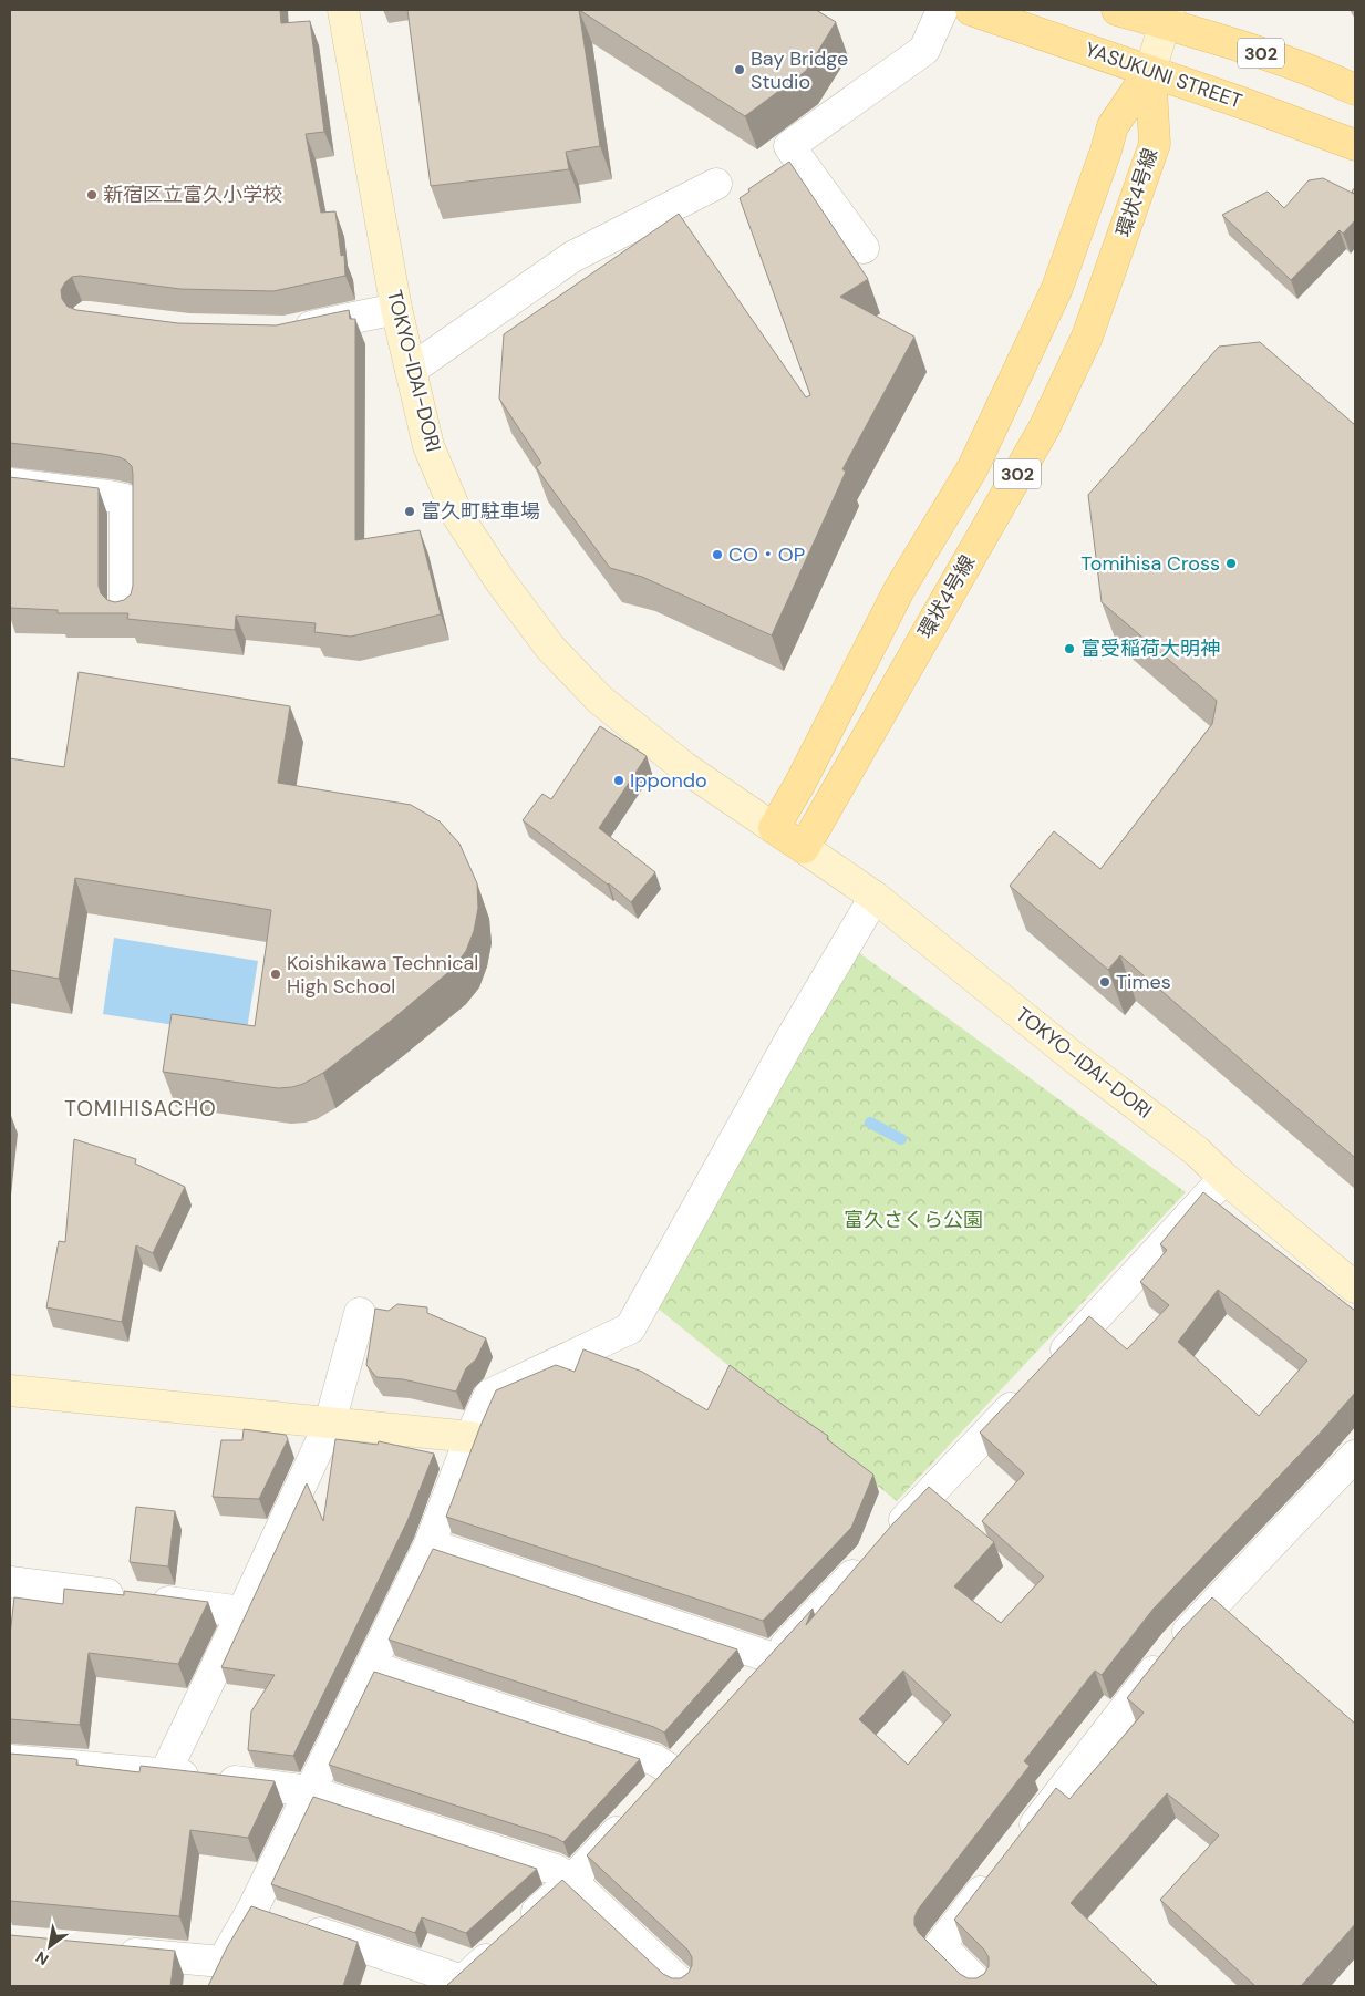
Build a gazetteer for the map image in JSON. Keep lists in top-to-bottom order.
{
  "streets": {
    "main road": ["302", "YASUKUNI STREET", "環状4号線"],
    "street": ["TOKYO-IDAI-DORI"]
  },
  "crossings": [
    ["302", "YASUKUNI STREET"],
    ["302", "環状4号線"],
    ["302", "TOKYO-IDAI-DORI"],
    ["YASUKUNI STREET", "環状4号線"],
    ["環状4号線", "TOKYO-IDAI-DORI"]
  ],
  "districts": ["TOMIHISACHO"],
  "parks": ["富久さくら公園"],
  "places": [
    "Bay Bridge Studio",
    "新宿区立富久小学校",
    "富久町駐車場",
    "CO・OP",
    "Tomihisa Cross",
    "富受稲荷大明神",
    "Ippondo",
    "Koishikawa Technical High School",
    "Times"
  ],
  "north": "bottom left"
}
